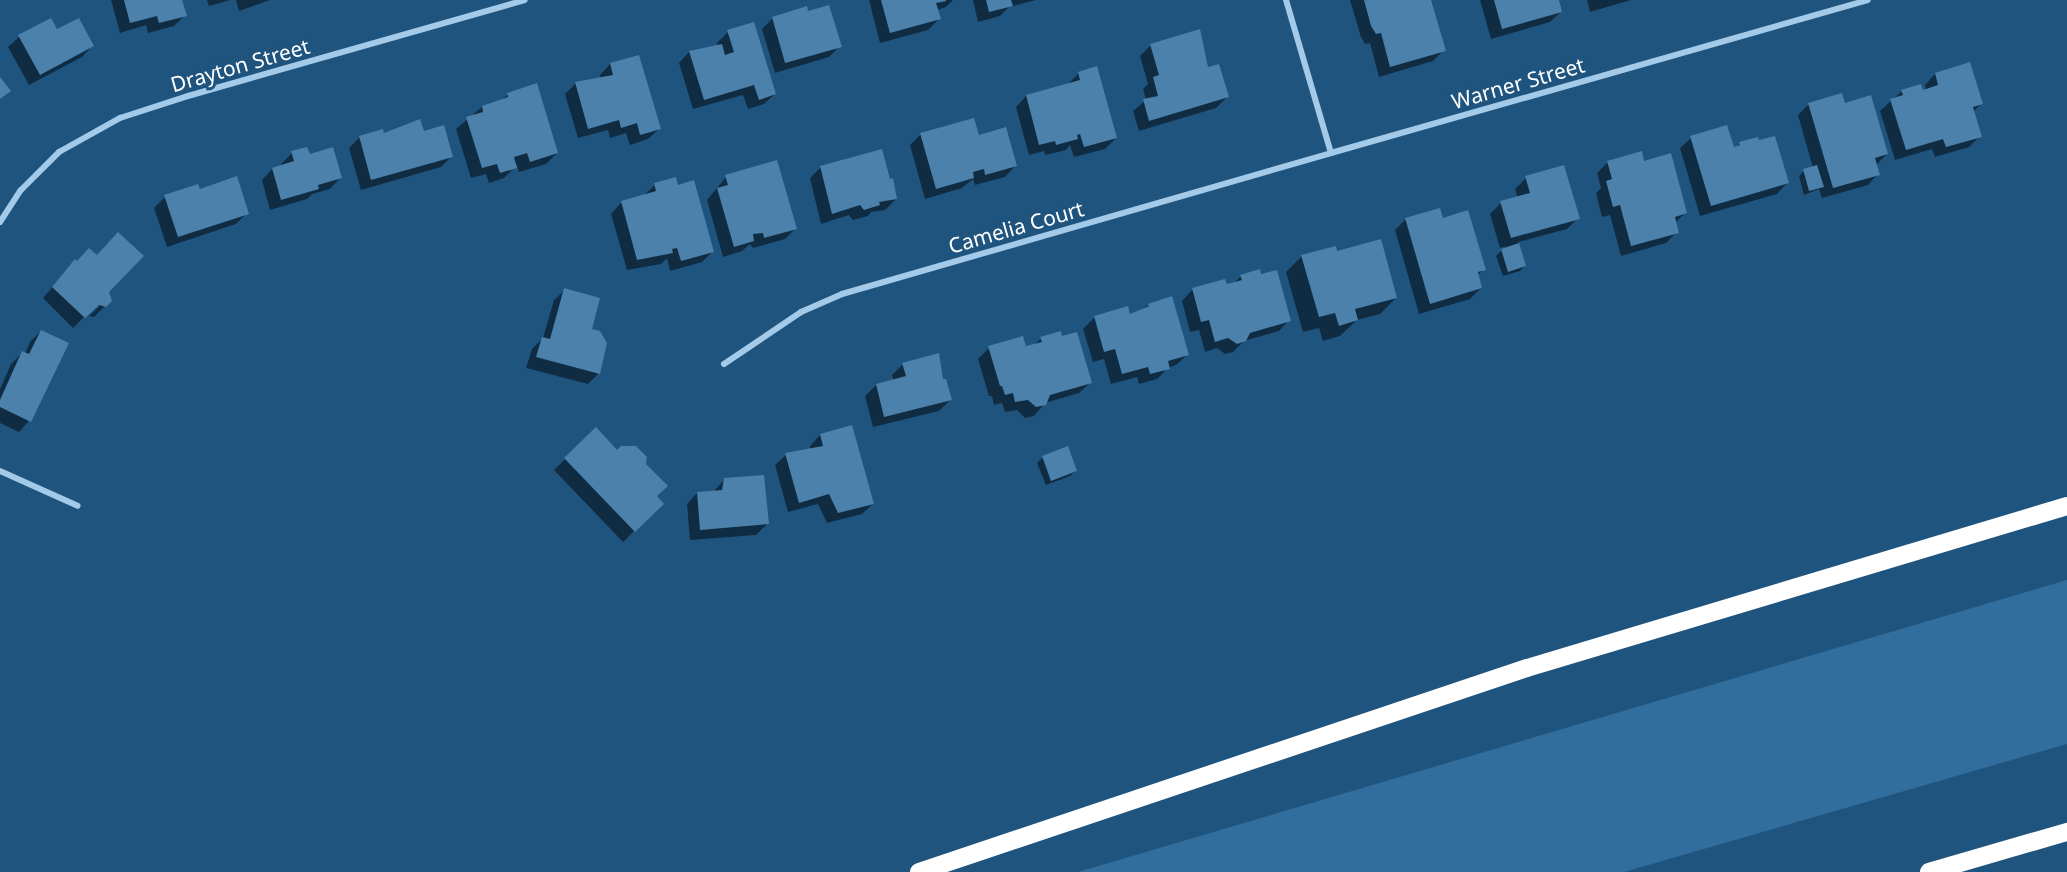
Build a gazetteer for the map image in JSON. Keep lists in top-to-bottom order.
{
  "streets": {
    "street": ["Drayton Street", "Warner Street", "Camelia Court"]
  },
  "crossings": [
    ["Warner Street", "Camelia Court"]
  ]
}
